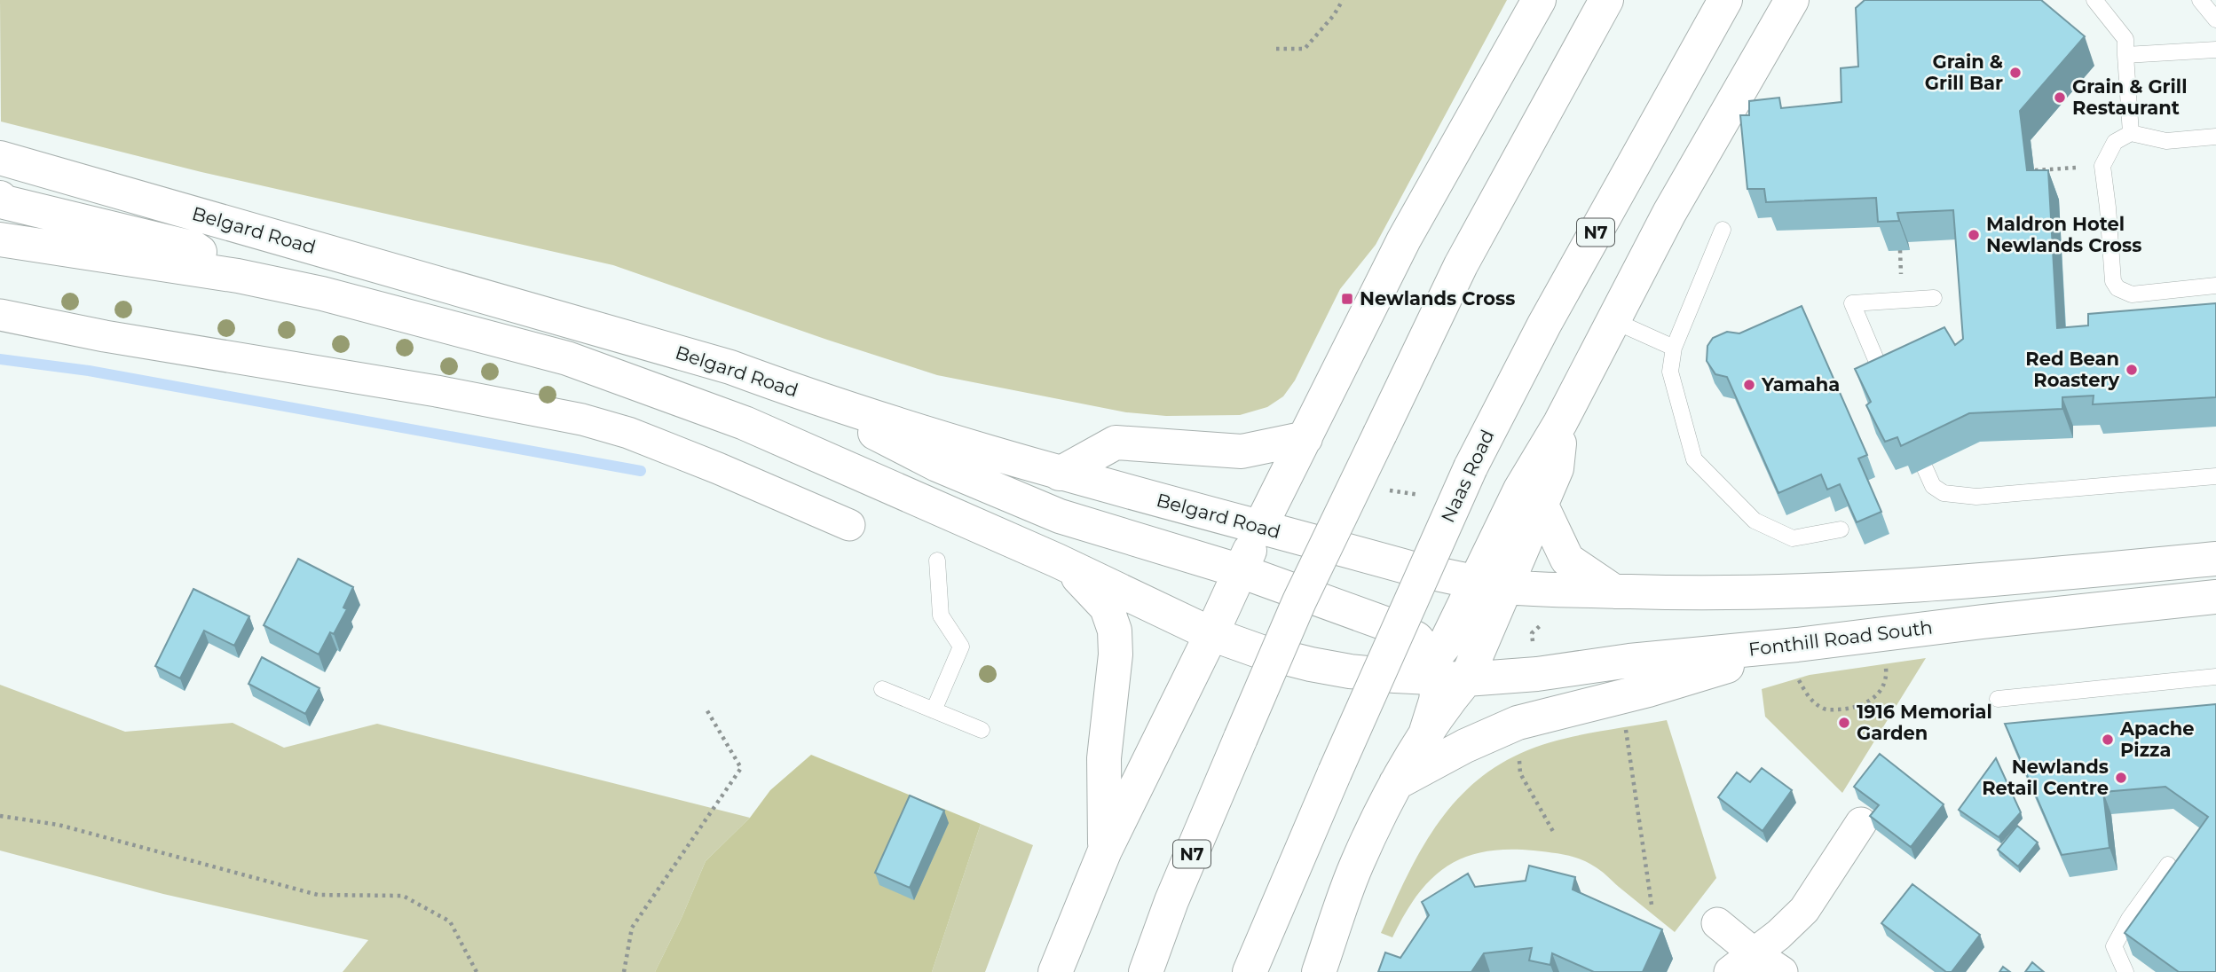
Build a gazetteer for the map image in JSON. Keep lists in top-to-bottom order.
{
  "streets": {
    "main road": [
      "Belgard Road",
      "N7",
      "Naas Road",
      "Fonthill Road South"
    ]
  },
  "crossings": [
    ["Belgard Road", "Fonthill Road South"]
  ],
  "places": {
    "other": [
      "Grain & Grill Bar",
      "Grain & Grill Restaurant",
      "Maldron Hotel Newlands Cross",
      "Red Bean Roastery",
      "Yamaha",
      "1916 Memorial Garden",
      "Apache Pizza",
      "Newlands Retail Centre"
    ],
    "transit": ["Newlands Cross"]
  }
}
